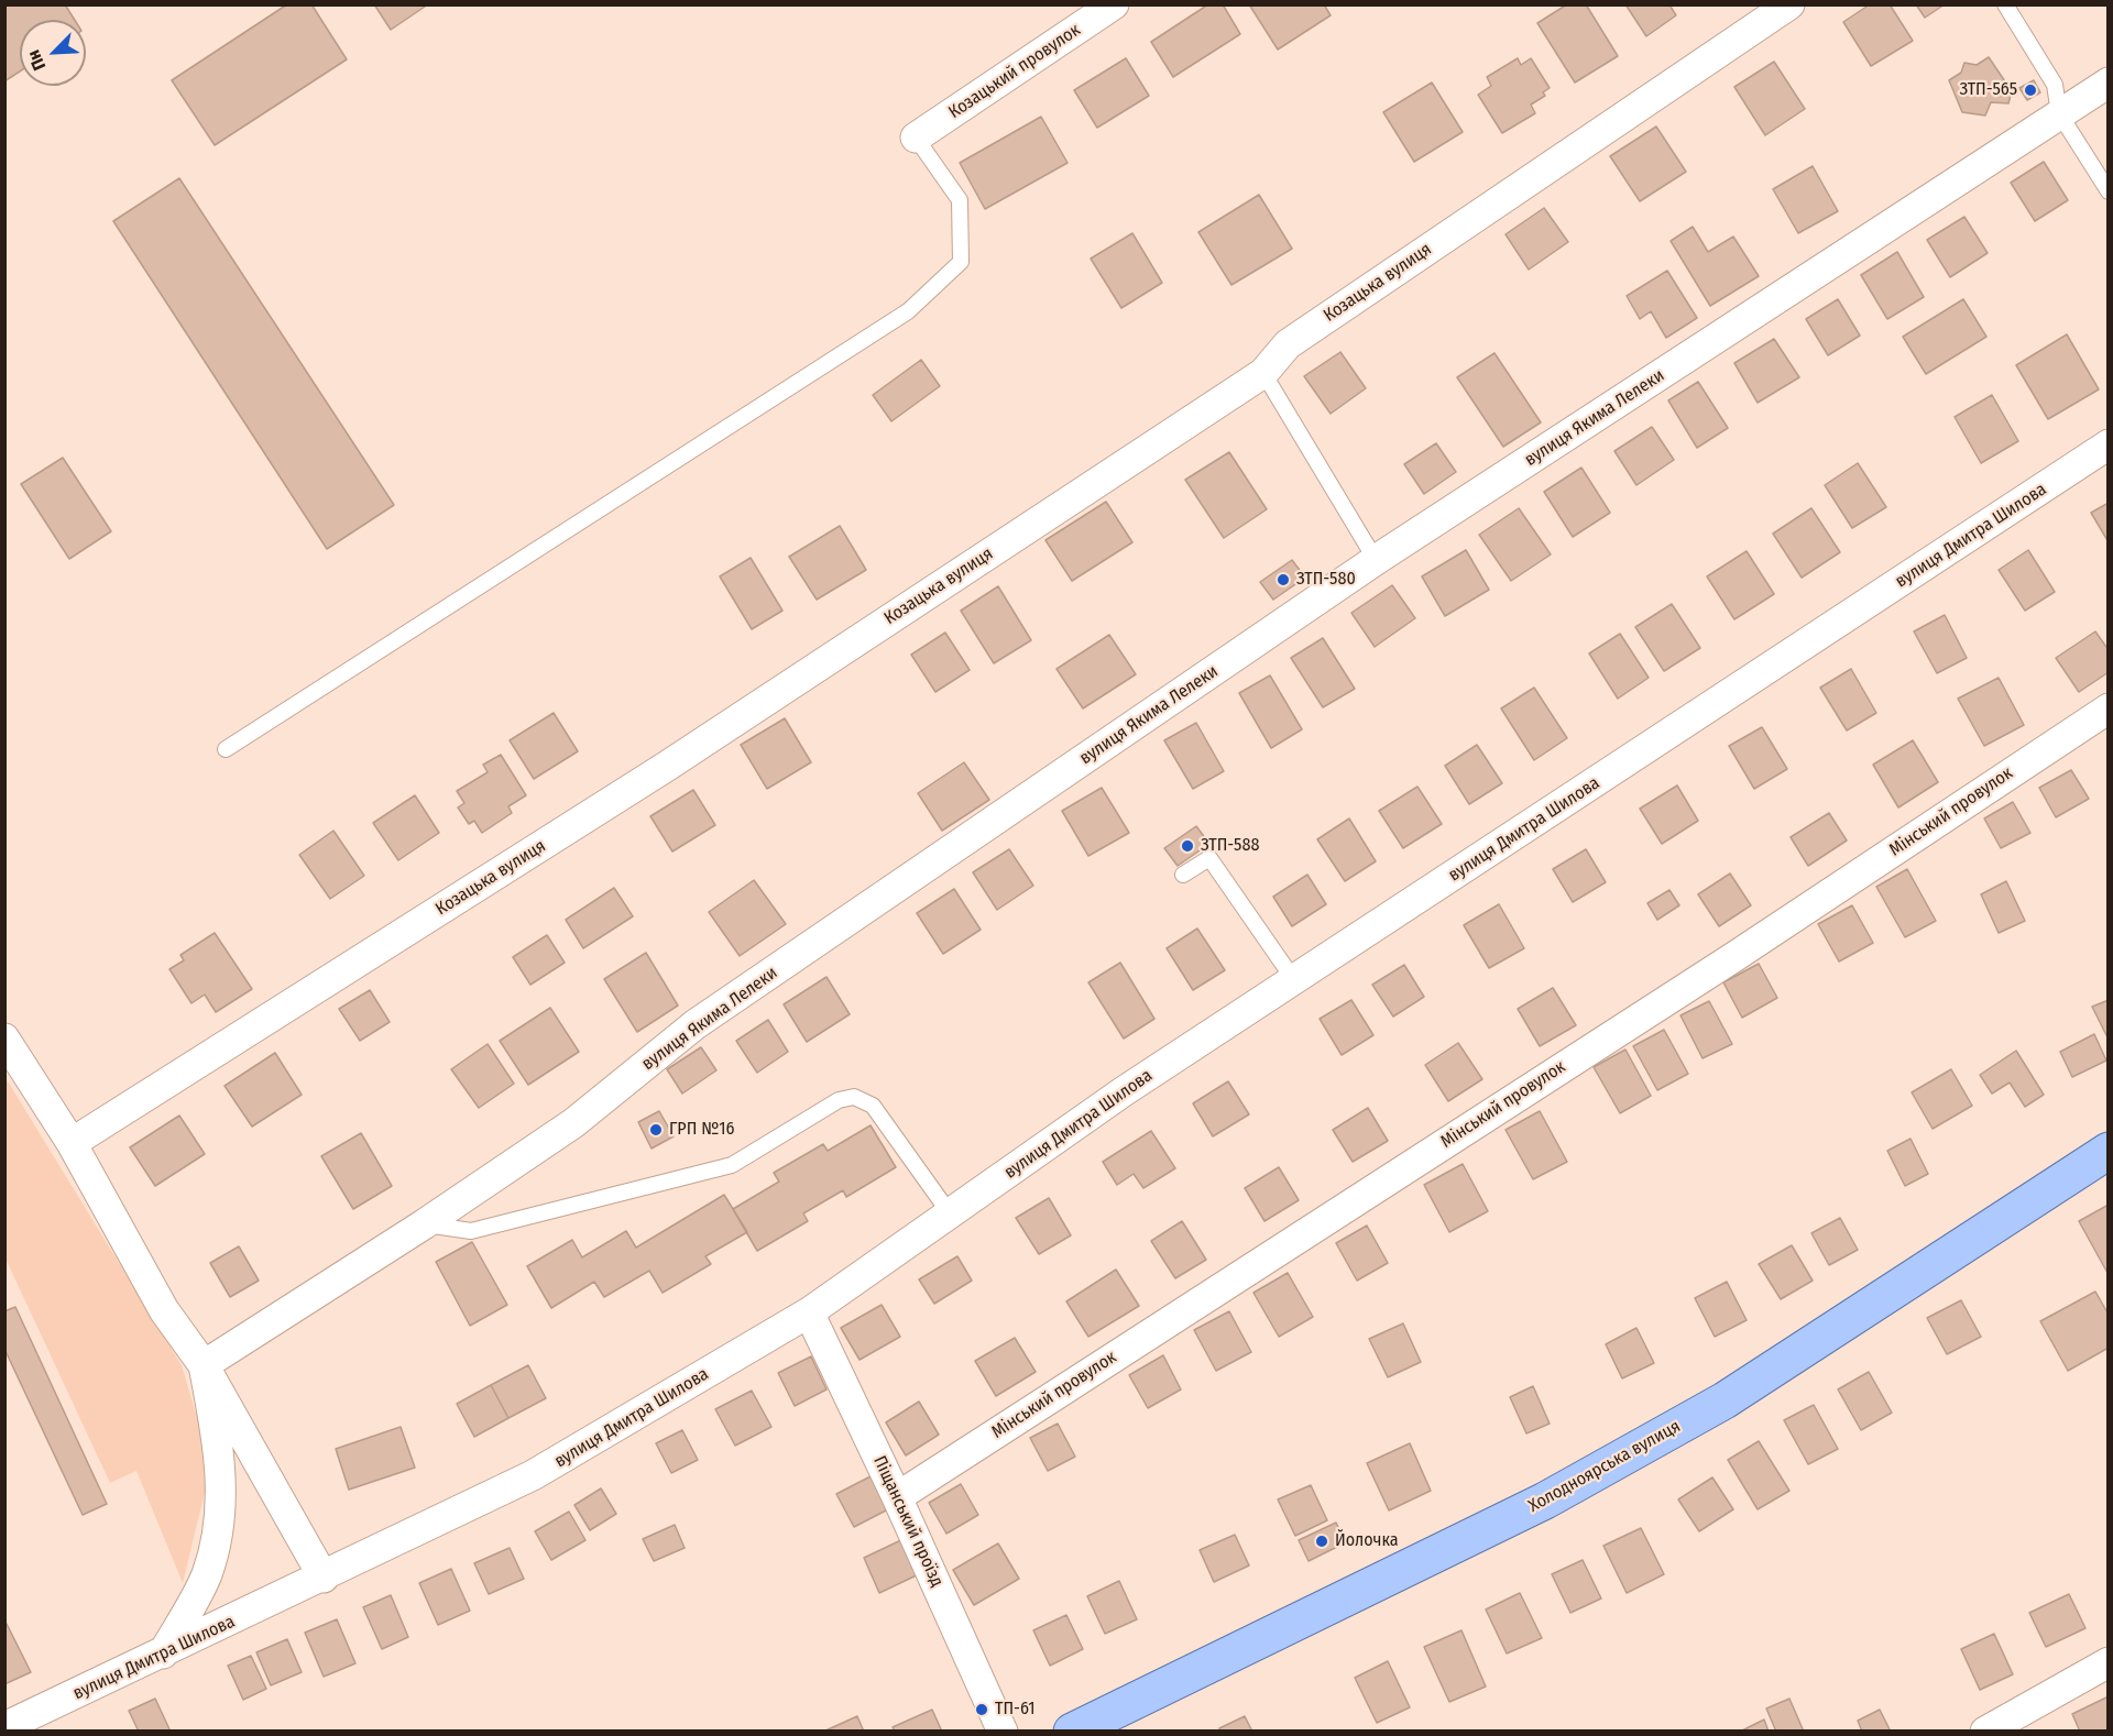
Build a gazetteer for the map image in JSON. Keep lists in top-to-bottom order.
{
  "streets": {
    "main road": ["Холодноярська вулиця"],
    "street": [
      "Козацький провулок",
      "Козацька вулиця",
      "вулиця Якима Лелеки",
      "вулиця Дмитра Шилова",
      "Мінський провулок",
      "Піщанський проїзд"
    ]
  },
  "crossings": [
    ["вулиця Дмитра Шилова", "Піщанський проїзд"],
    ["Мінський провулок", "Піщанський проїзд"]
  ],
  "places": [
    "ЗТП-565",
    "ЗТП-580",
    "ЗТП-588",
    "ГРП №16",
    "Йолочка",
    "ТП-61"
  ],
  "north": "bottom left"
}
